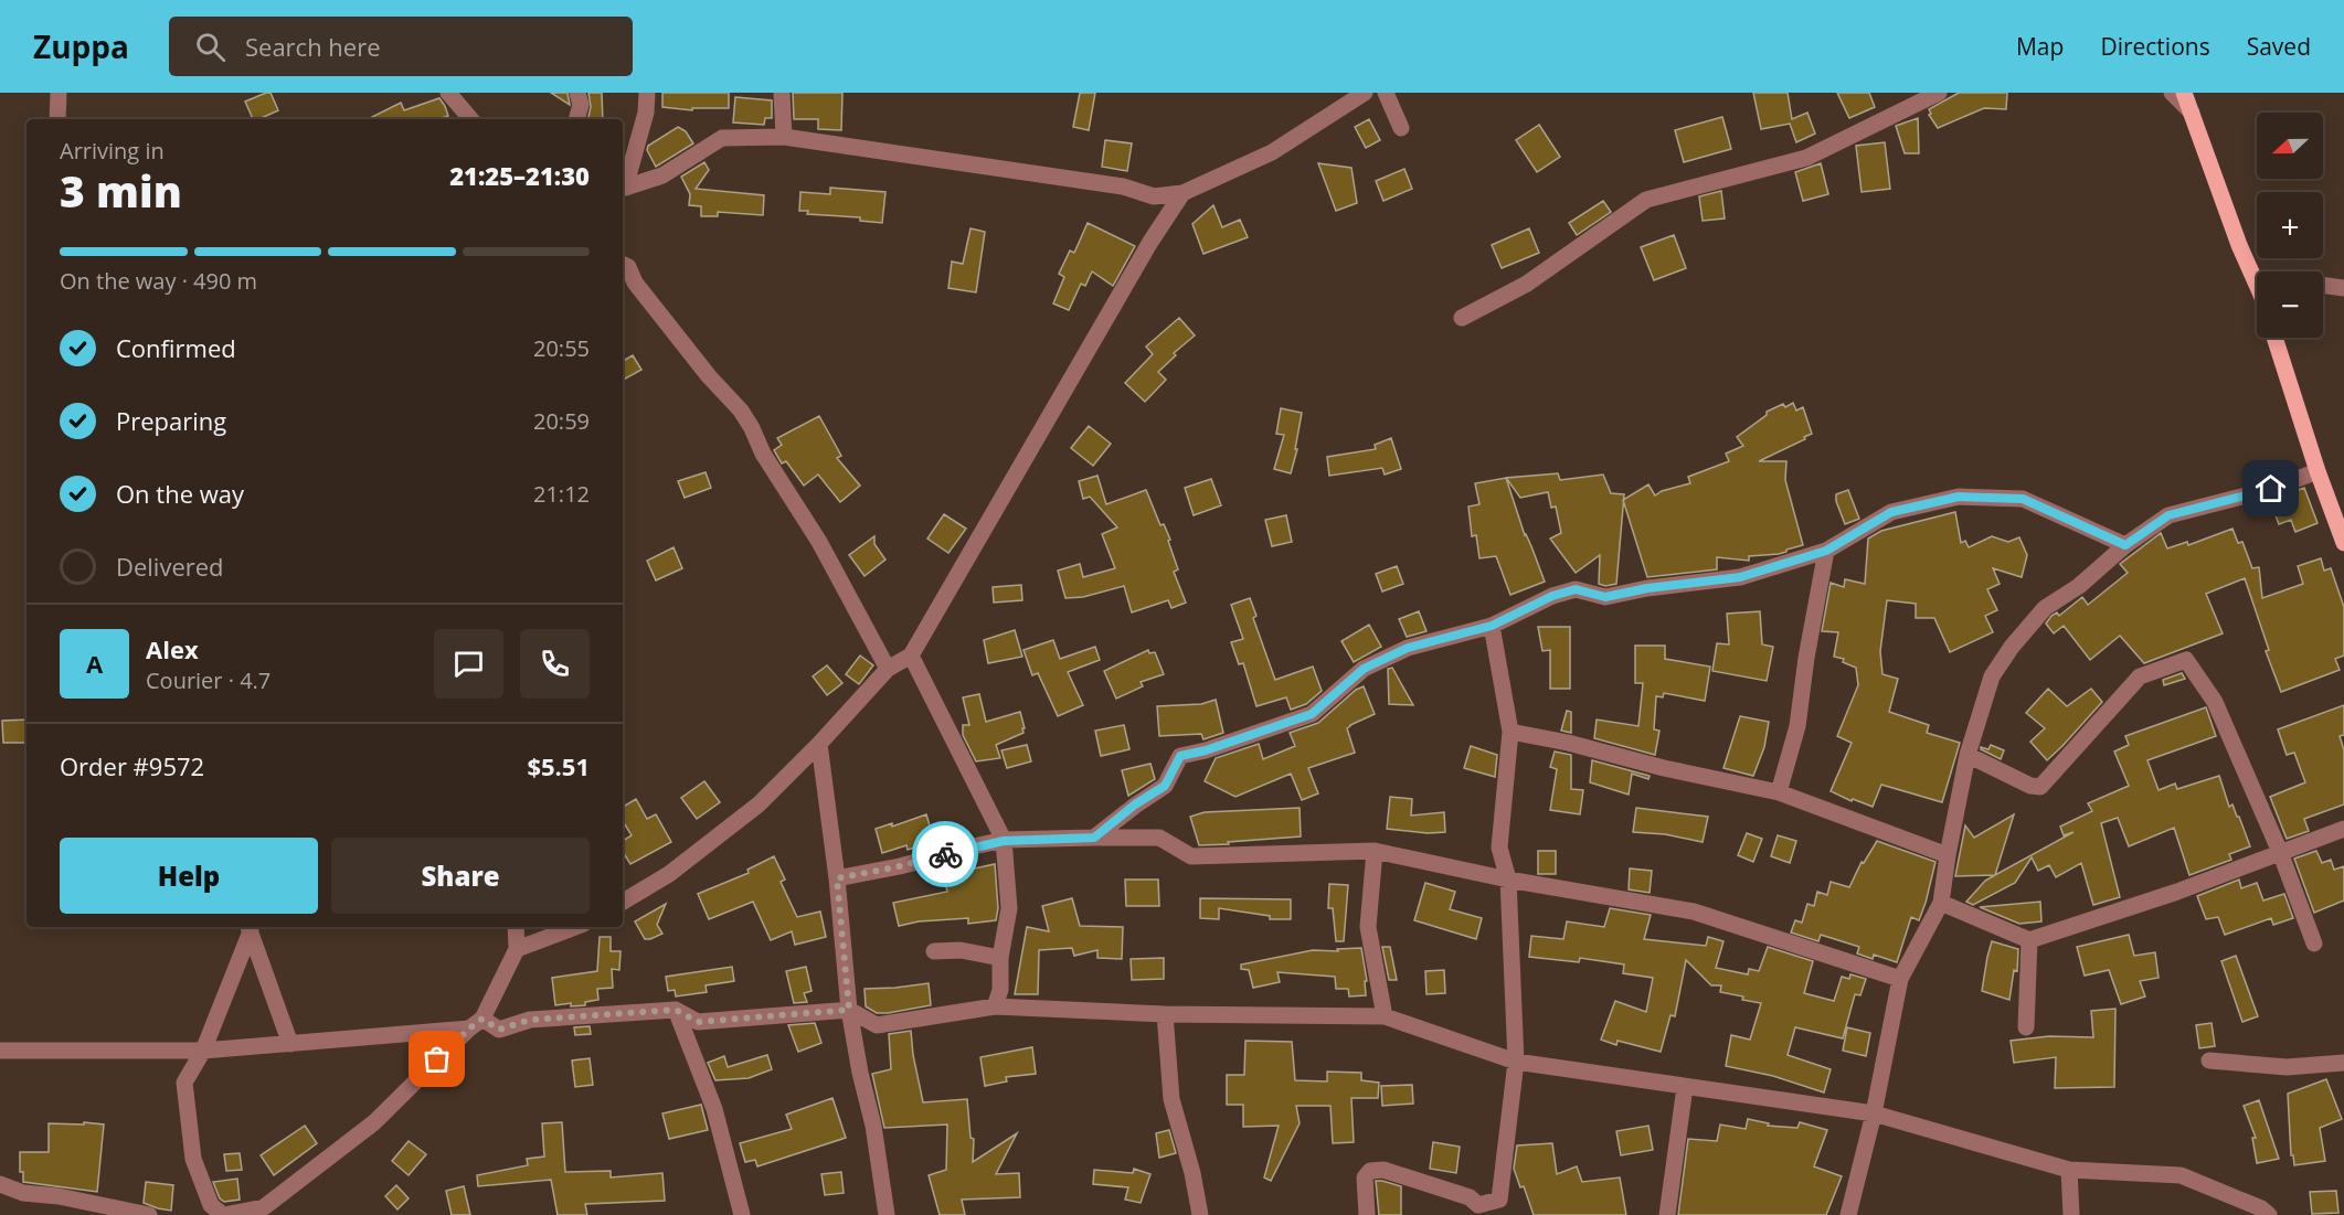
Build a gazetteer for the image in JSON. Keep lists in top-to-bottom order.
{
  "north": "left",
  "page": {
    "header": "Zuppa",
    "search": "Search here",
    "nav": ["Map", "Directions", "Saved"],
    "map_buttons": ["+", "−"],
    "heading": ["3 min", "Arriving in", "21:25–21:30"],
    "panel": [
      "Alex",
      "Courier · 4.7",
      "Order #9572",
      "$5.51"
    ],
    "bar": "On the way · 490 m",
    "list": [
      ["Confirmed", "20:55"],
      ["Preparing", "20:59"],
      ["On the way", "21:12"],
      "Delivered"
    ],
    "round": "A",
    "buttons": ["Help", "Share"]
  }
}
